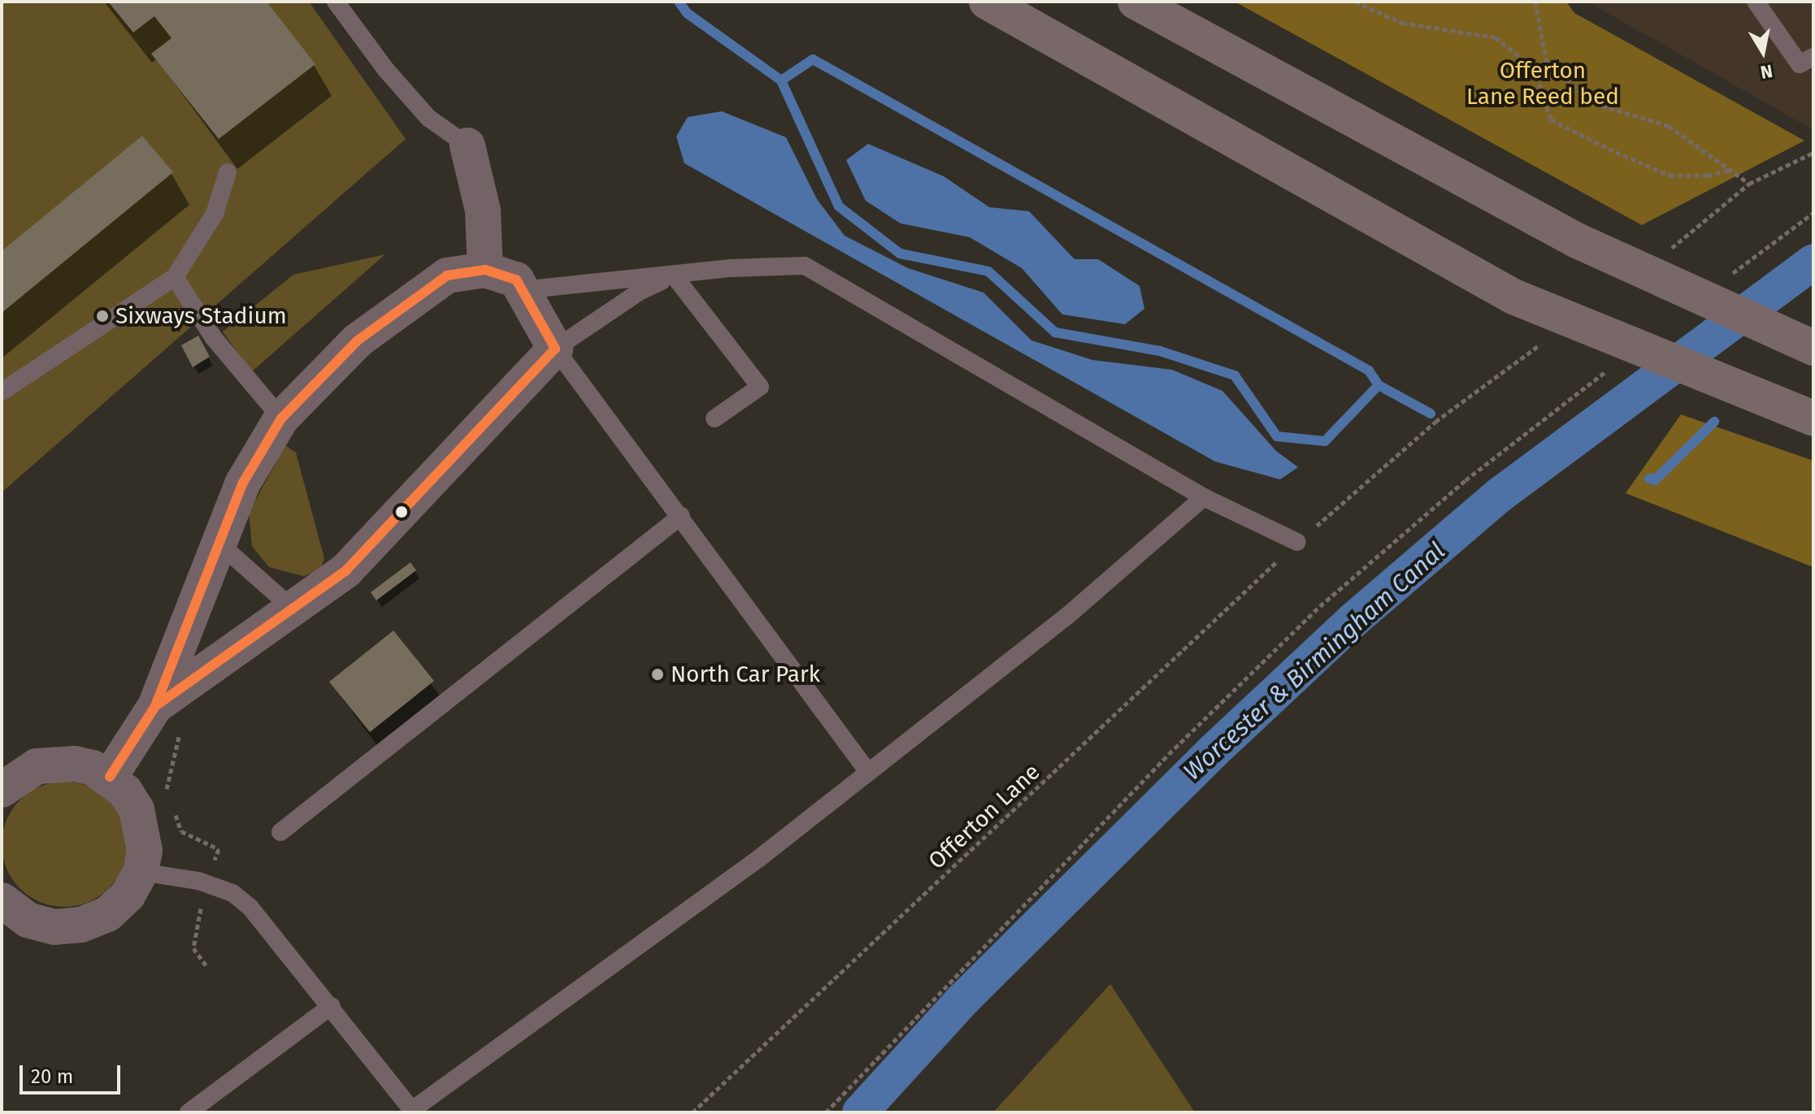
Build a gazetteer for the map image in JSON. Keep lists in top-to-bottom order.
{
  "streets": {
    "path": ["Offerton Lane"]
  },
  "water": ["Worcester & Birmingham Canal"],
  "parks": ["Offerton Lane Reed bed"],
  "places": ["Sixways Stadium", "North Car Park"],
  "scale_bar": "20 m",
  "north": "bottom"
}
